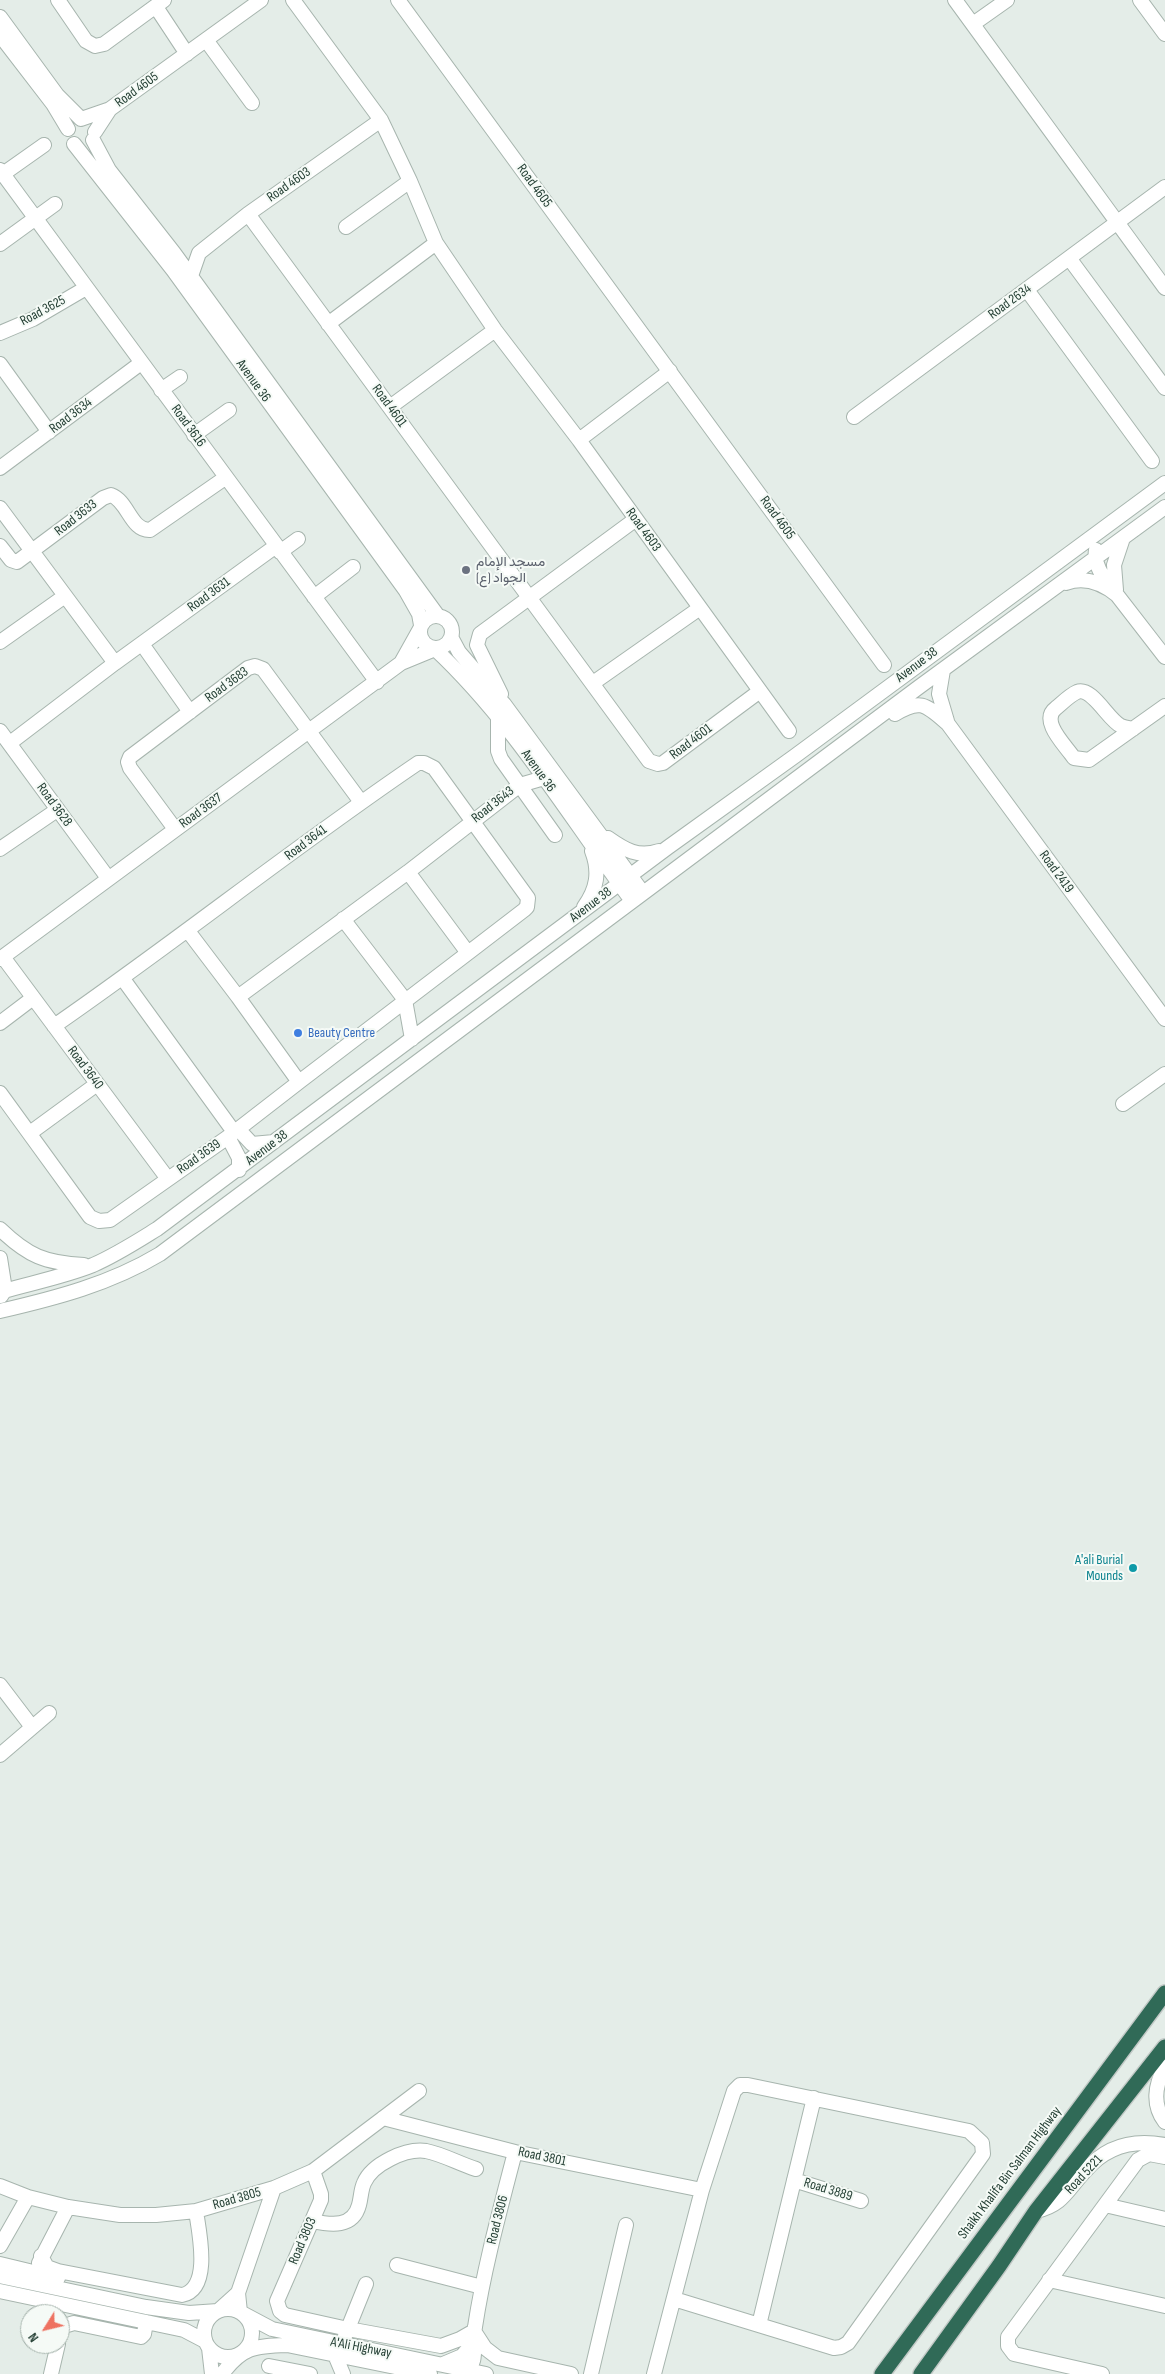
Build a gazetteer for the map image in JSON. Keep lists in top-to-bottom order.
{
  "streets": {
    "highway": ["Shaikh Khalifa Bin Salman Highway"],
    "street": [
      "Road 4605",
      "Road 4603",
      "Road 2634",
      "Road 3625",
      "Avenue 36",
      "Road 4601",
      "Road 3634",
      "Road 3616",
      "Road 3633",
      "Road 3631",
      "Avenue 38",
      "Road 3683",
      "Road 3628",
      "Road 3643",
      "Road 3637",
      "Road 3641",
      "Road 2419",
      "Road 3640",
      "Road 3639",
      "Road 3801",
      "Road 5221",
      "Road 3889",
      "Road 3805",
      "Road 3806",
      "Road 3803",
      "A'Ali Highway"
    ]
  },
  "crossings": [
    ["Road 4605", "Avenue 36"],
    ["Road 4603", "Road 4601"],
    ["Road 3625", "Road 3616"],
    ["Avenue 36", "Avenue 38"],
    ["Avenue 36", "Road 3643"],
    ["Avenue 36", "Road 3637"],
    ["Road 3634", "Road 3616"],
    ["Road 3616", "Road 3633"],
    ["Road 3616", "Road 3631"],
    ["Road 3616", "Road 3637"],
    ["Road 3631", "Road 3628"],
    ["Avenue 38", "Road 2419"],
    ["Road 3683", "Road 3637"],
    ["Road 3683", "Road 3641"],
    ["Road 3628", "Road 3637"],
    ["Road 3643", "Road 3641"],
    ["Road 3637", "Road 3640"],
    ["Road 3641", "Road 3640"],
    ["Road 3641", "Road 3639"],
    ["Road 3640", "Road 3639"],
    ["Road 3801", "Road 3805"],
    ["Road 3801", "Road 3806"],
    ["Road 3805", "Road 3803"],
    ["Road 3806", "A'Ali Highway"]
  ],
  "places": ["مسجد الإمام الجواد (ع)", "Beauty Centre", "A'ali Burial Mounds"],
  "north": "bottom left"
}
